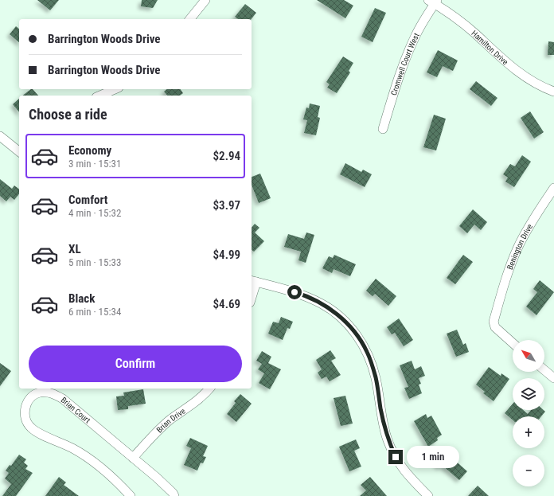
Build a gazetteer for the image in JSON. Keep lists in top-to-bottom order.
{
  "streets": {
    "street": [
      "Hamilton Drive",
      "Cromwell Court West",
      "Benington Drive",
      "Brian Court",
      "Brian Drive"
    ]
  },
  "crossings": [
    ["Hamilton Drive", "Cromwell Court West"],
    ["Brian Court", "Brian Drive"]
  ],
  "north": "top left",
  "page": {
    "banner": ["Barrington Woods Drive", "Barrington Woods Drive"],
    "heading": "Choose a ride",
    "list": [
      {
        "name": "Economy",
        "note": "3 min · 15:31",
        "value": "$2.94"
      },
      {
        "name": "Comfort",
        "note": "4 min · 15:32",
        "value": "$3.97"
      },
      {
        "name": "XL",
        "note": "5 min · 15:33",
        "value": "$4.99"
      },
      {
        "name": "Black",
        "note": "6 min · 15:34",
        "value": "$4.69"
      }
    ],
    "buttons": "Confirm",
    "map_buttons": ["+", "−"],
    "bubble": "1 min"
  }
}
